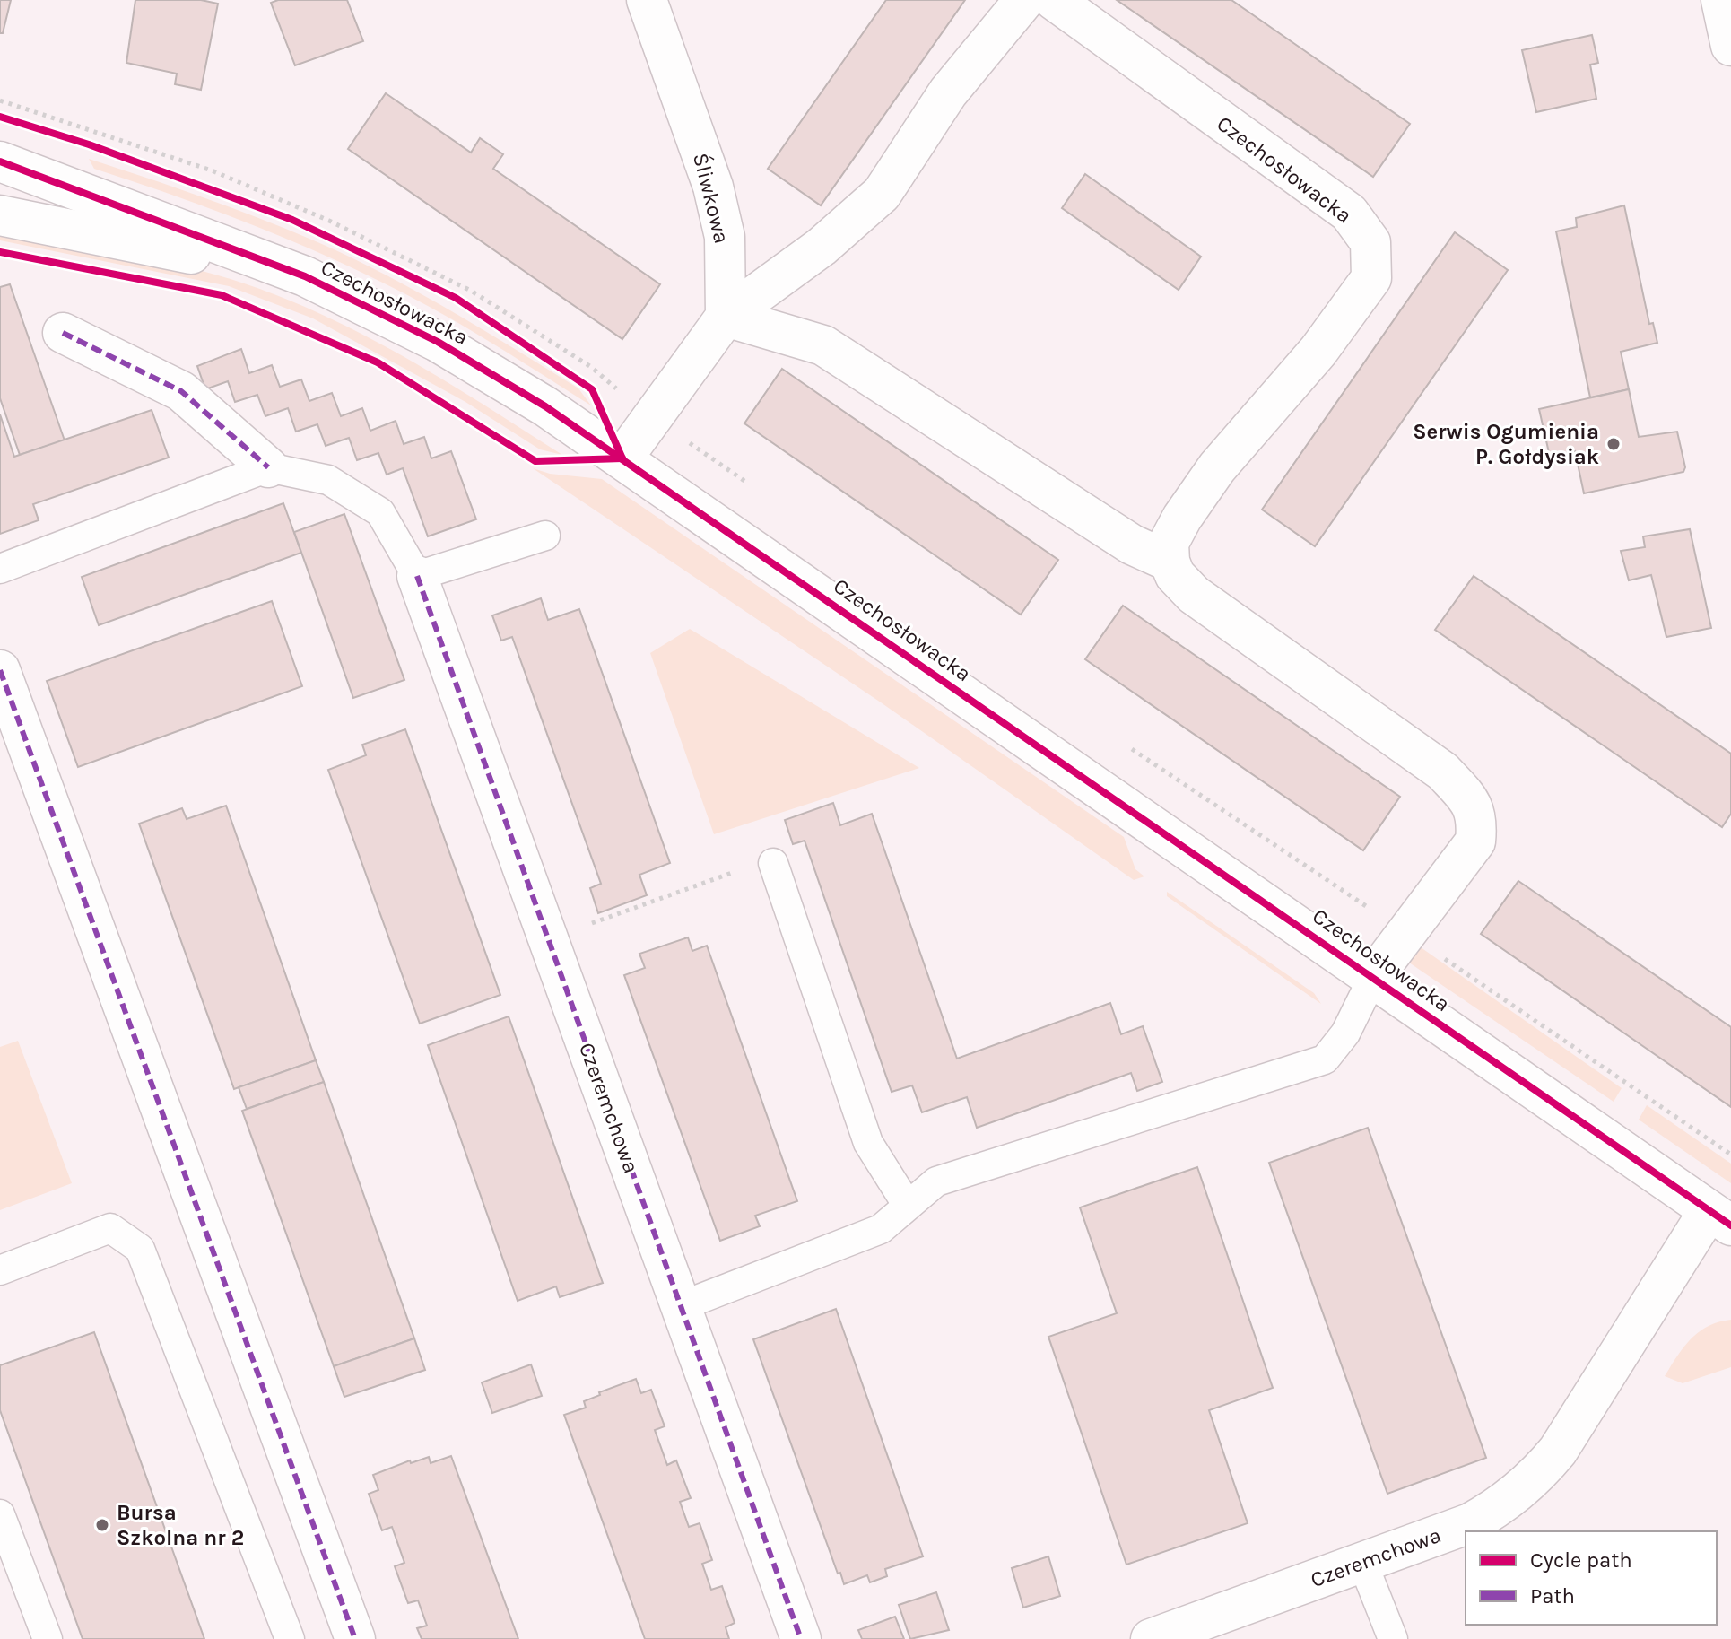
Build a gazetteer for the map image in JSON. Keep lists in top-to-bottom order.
{
  "streets": {
    "street": ["Czechosłowacka", "Śliwkowa", "Czeremchowa"]
  },
  "crossings": [
    ["Czechosłowacka", "Czeremchowa"]
  ],
  "places": ["Serwis Ogumienia P. Gołdysiak", "Bursa Szkolna nr 2"],
  "legend": ["Cycle path", "Path"]
}
